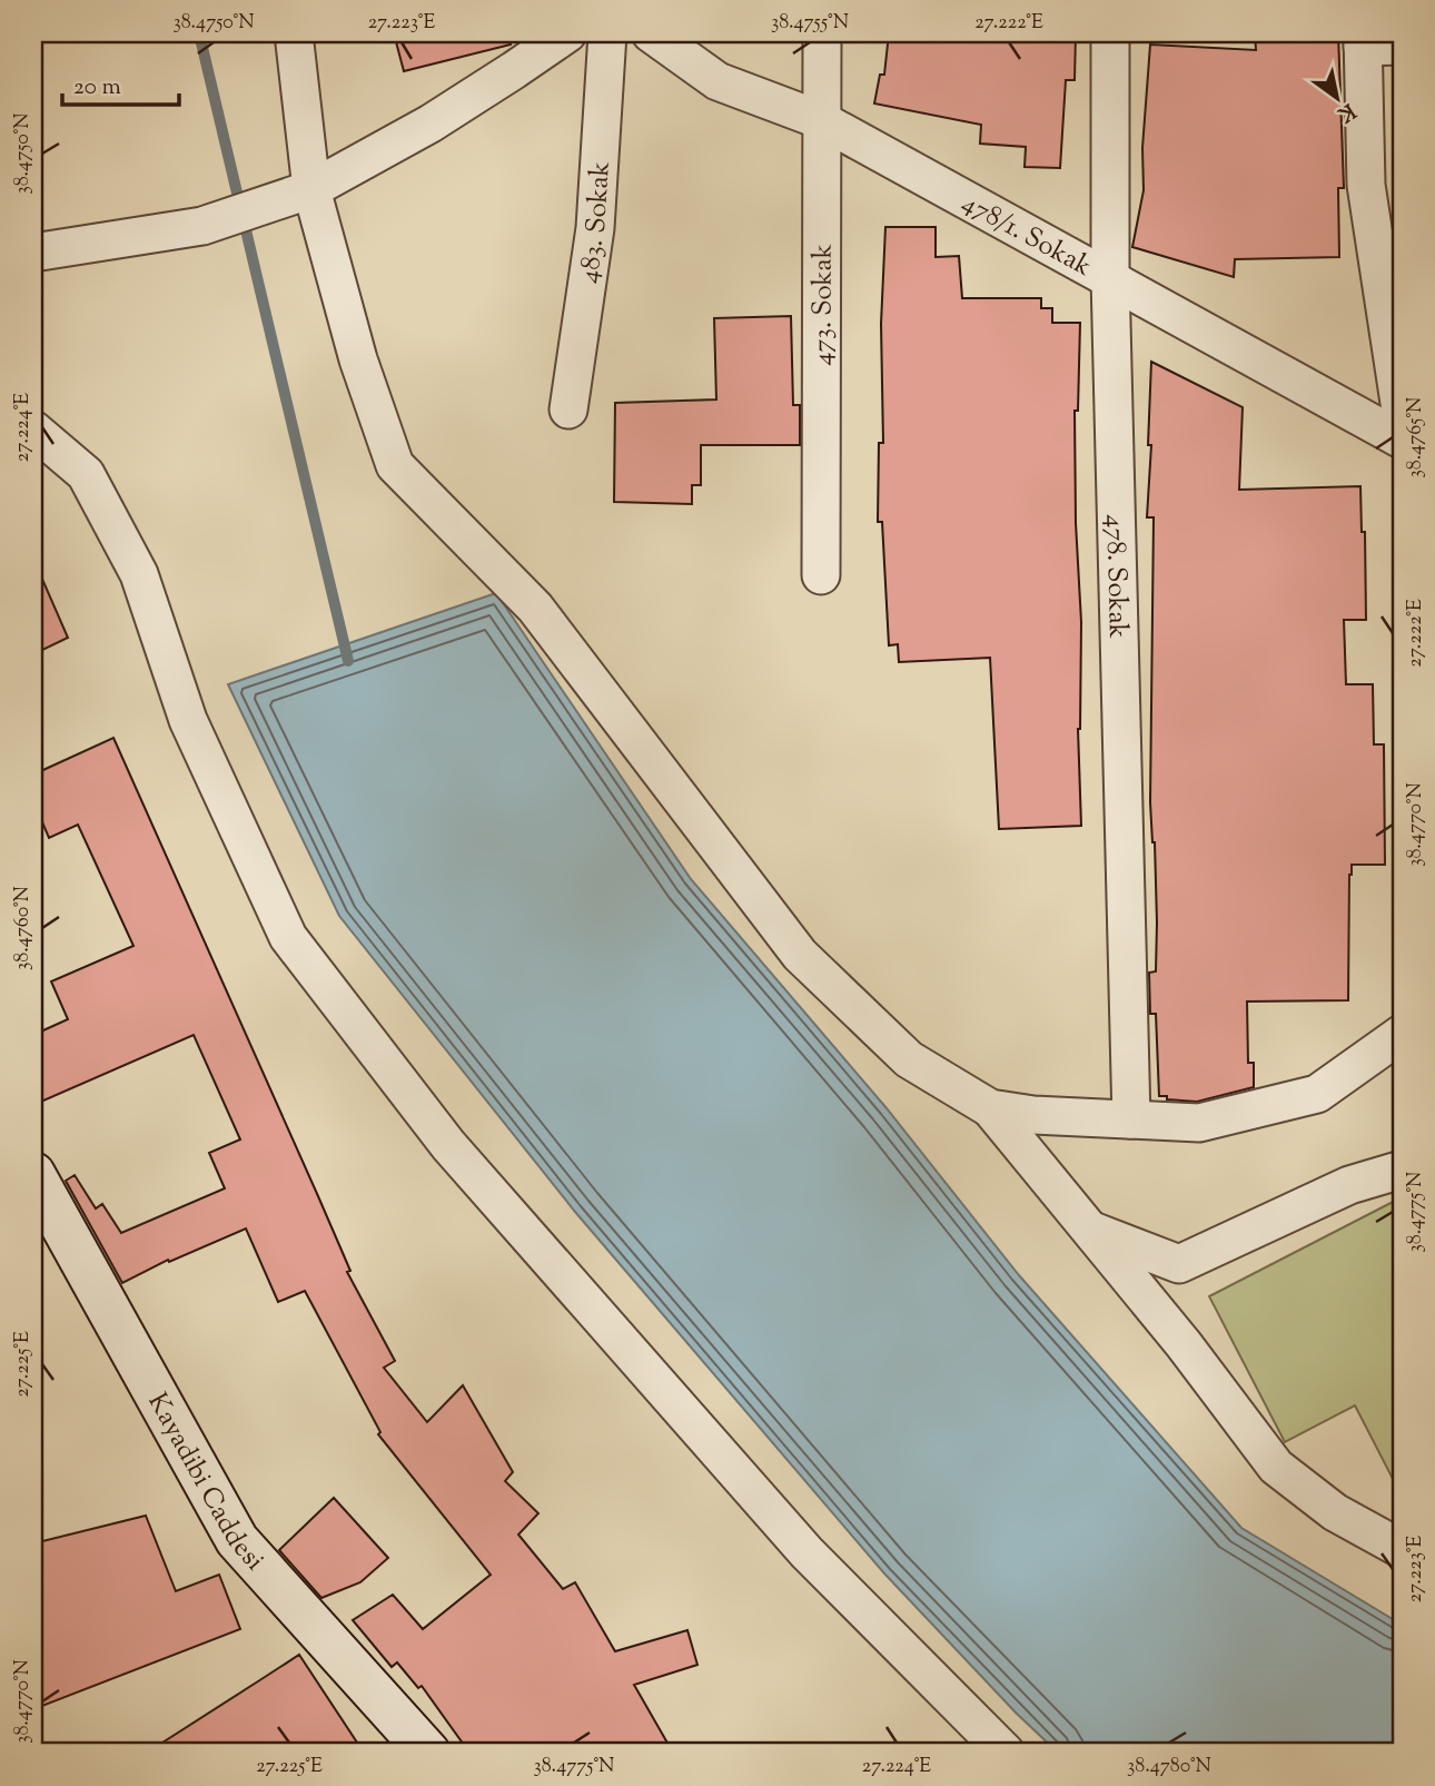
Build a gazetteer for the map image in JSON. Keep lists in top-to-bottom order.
{
  "streets": {
    "street": [
      "483. Sokak",
      "478/1. Sokak",
      "473. Sokak",
      "478. Sokak",
      "Kayadibi Caddesi"
    ]
  },
  "crossings": [
    ["478/1. Sokak", "473. Sokak"],
    ["478/1. Sokak", "478. Sokak"]
  ],
  "scale_bar": "20 m",
  "north": "bottom right",
  "coordinates": [
    "38.4750°N",
    "27.223°E",
    "38.4755°N",
    "27.222°E",
    "27.224°E",
    "38.4765°N",
    "38.4770°N",
    "38.4760°N",
    "38.4775°N",
    "27.225°E",
    "38.4780°N"
  ]
}
